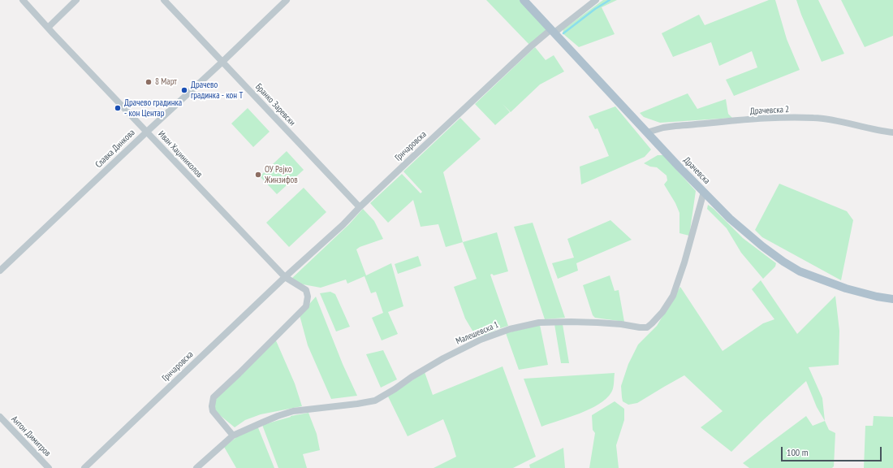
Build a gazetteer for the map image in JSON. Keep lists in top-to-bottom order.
{
  "streets": {
    "main road": ["Драчевска"],
    "street": [
      "Бранко Заревски",
      "Драчевска 2",
      "Грнчаровска",
      "Славка Динкова",
      "Иван Хаџиниколов",
      "Малешевска 1",
      "Антон Димитров"
    ]
  },
  "crossings": [
    ["Бранко Заревски", "Грнчаровска"],
    ["Бранко Заревски", "Славка Динкова"],
    ["Драчевска 2", "Драчевска"],
    ["Грнчаровска", "Иван Хаџиниколов"],
    ["Грнчаровска", "Драчевска"],
    ["Славка Динкова", "Иван Хаџиниколов"],
    ["Драчевска", "Малешевска 1"]
  ],
  "places": [
    "8 Март",
    "Драчево градинка - кон Т",
    "Драчево градинка - кон Центар",
    "ОУ Рајко Жинзифов"
  ],
  "scale_bar": "100 m"
}
